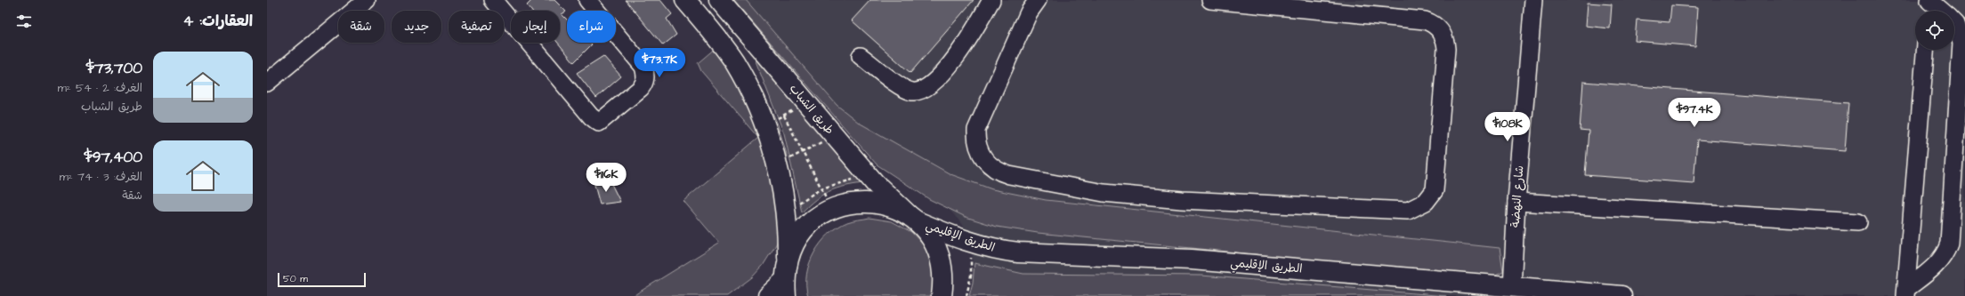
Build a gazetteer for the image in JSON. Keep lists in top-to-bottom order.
{
  "streets": {
    "main road": ["طريق الشباب", "الطريق الإقليمي"],
    "street": ["شارع النهضة"]
  },
  "crossings": [
    ["طريق الشباب", "الطريق الإقليمي"],
    ["شارع النهضة", "الطريق الإقليمي"]
  ],
  "scale_bar": "50 m",
  "page": {
    "heading": "العقارات: 4",
    "chip": [
      "شراء",
      "إيجار",
      "تصفية",
      "جديد",
      "شقة"
    ],
    "list": [
      {
        "name": "$73,700",
        "note": "الغرف: 2 · 54 m² · طريق الشباب"
      },
      {
        "name": "$97,400",
        "note": "الغرف: 3 · 74 m² · شقة"
      }
    ],
    "price": [
      "$73.7K",
      "$97.4K",
      "$108K",
      "$116K"
    ],
    "scale": "50 m"
  }
}
